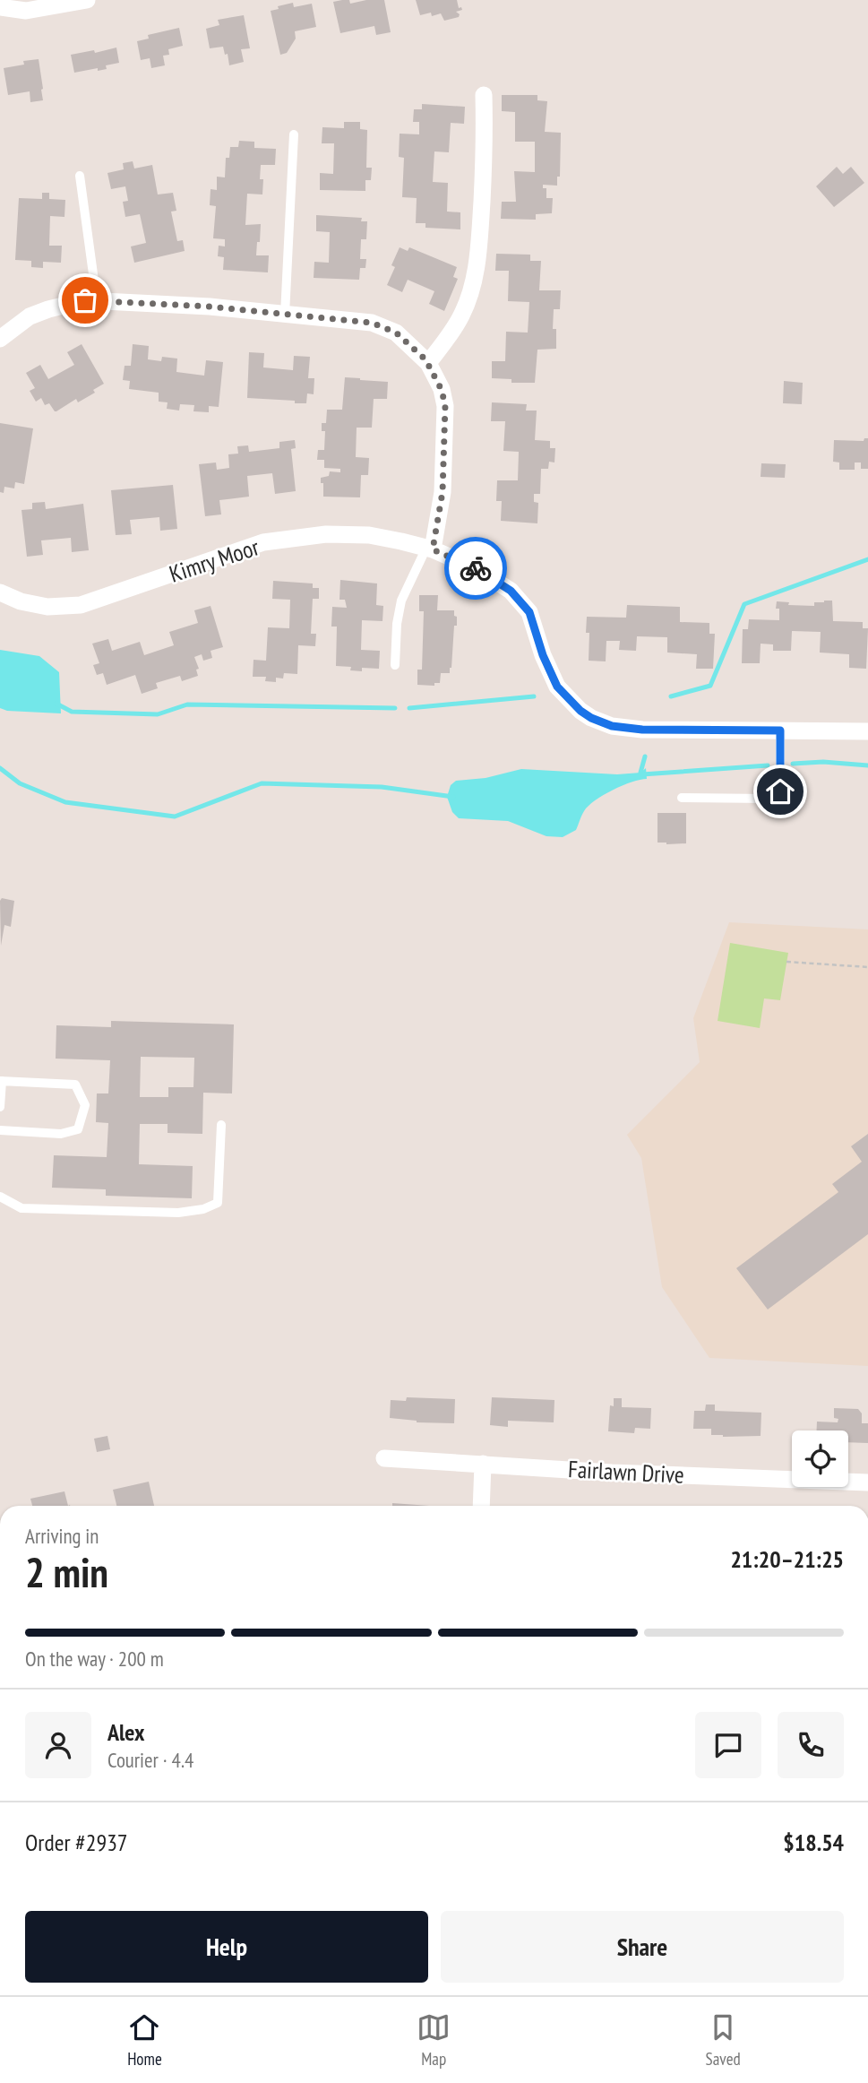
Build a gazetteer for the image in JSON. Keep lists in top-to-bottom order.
{
  "streets": {
    "street": ["Kimry Moor", "Fairlawn Drive"]
  },
  "page": {
    "heading": ["2 min", "Arriving in", "21:20–21:25"],
    "panel": [
      "Alex",
      "Courier · 4.4",
      "Order #2937",
      "$18.54"
    ],
    "bar": "On the way · 200 m",
    "buttons": ["Help", "Share"],
    "tabs": ["Home", "Map", "Saved"]
  }
}
